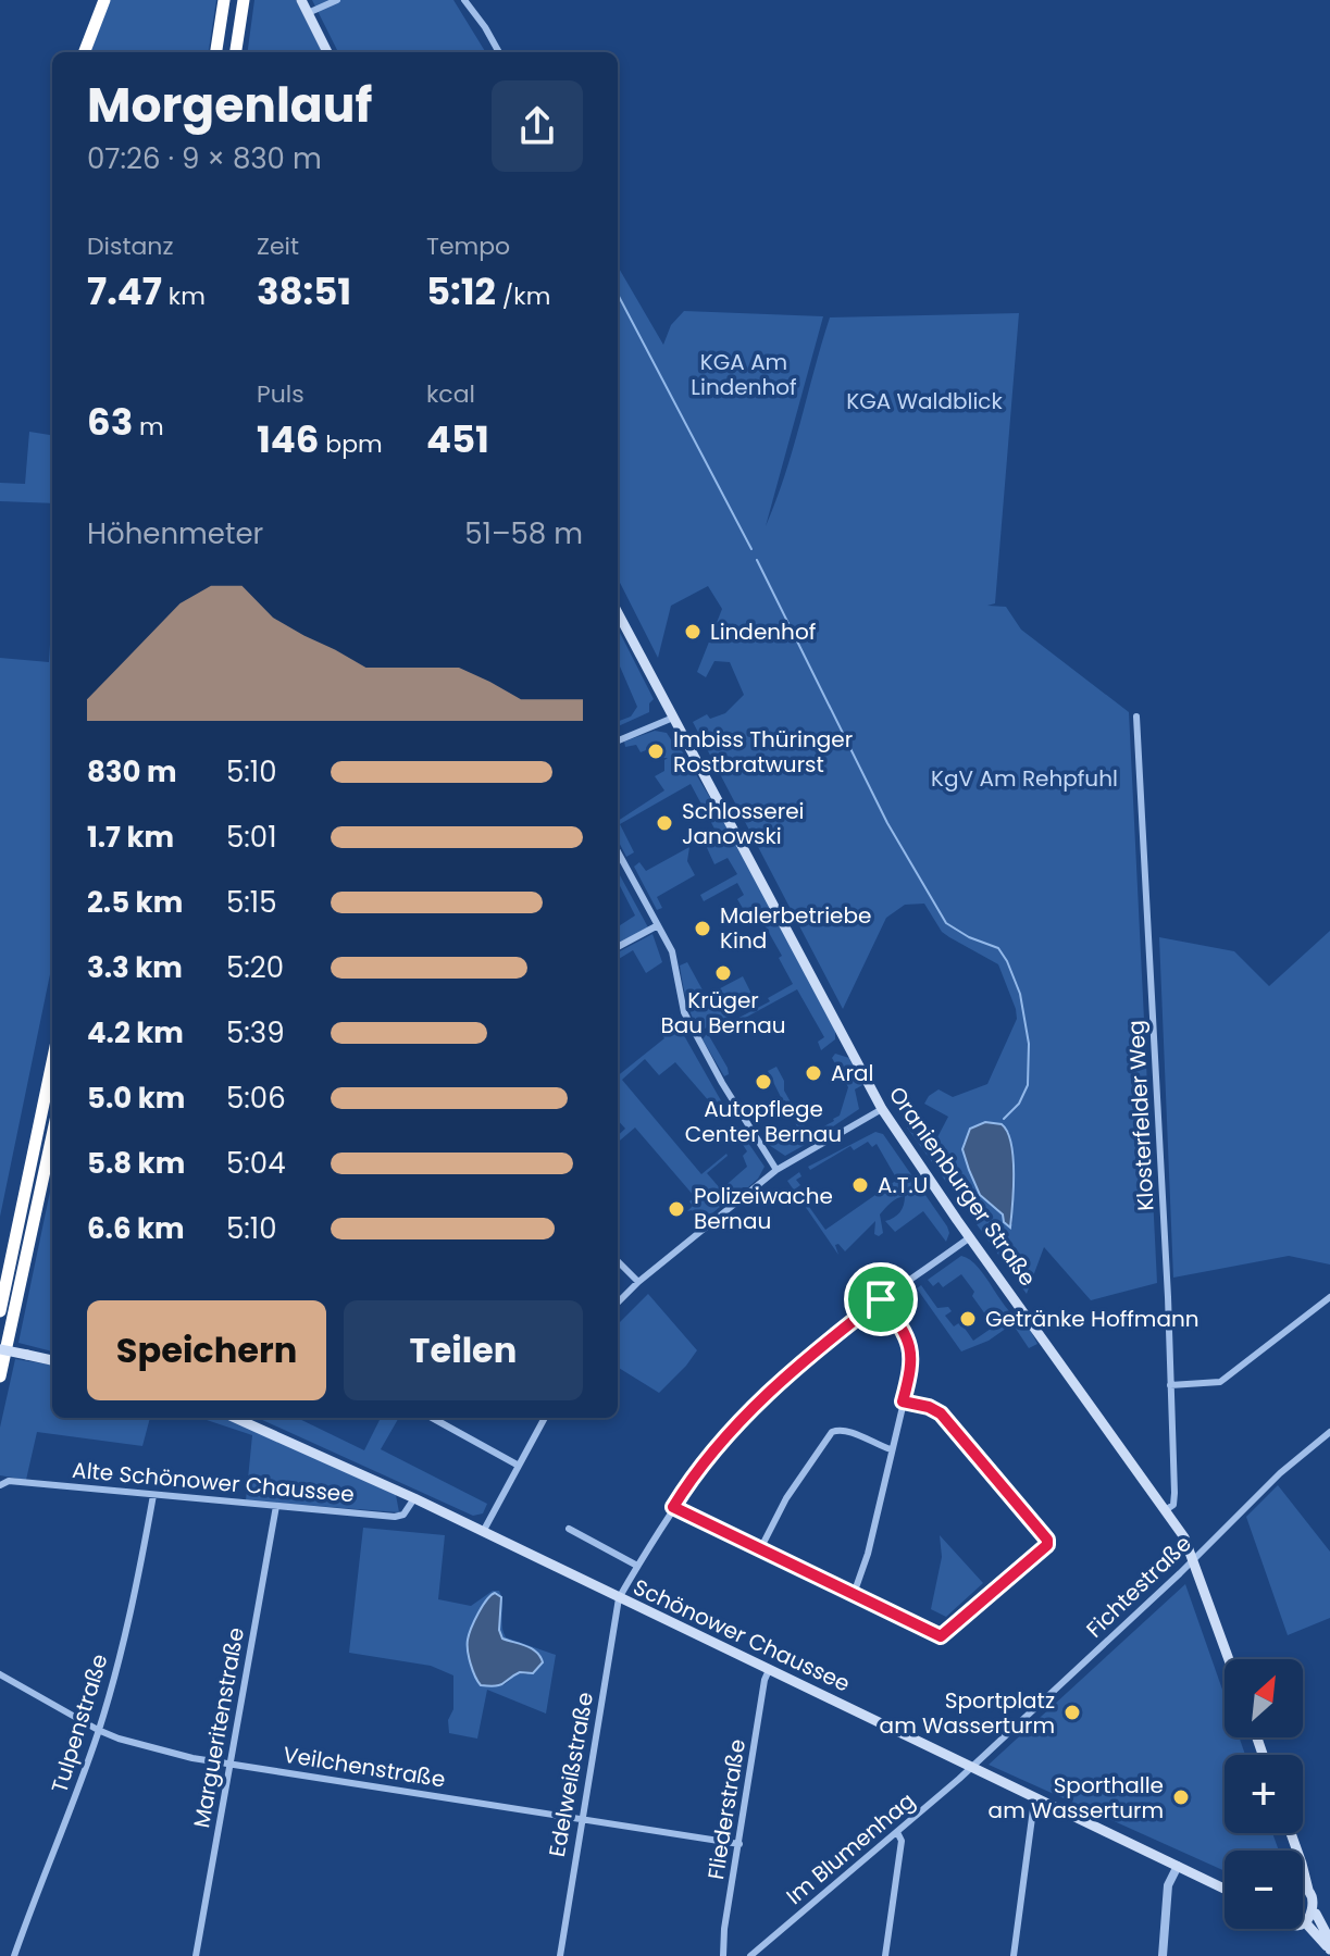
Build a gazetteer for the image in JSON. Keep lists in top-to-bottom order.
{
  "streets": {
    "main road": ["Oranienburger Straße", "Schönower Chaussee"],
    "street": [
      "Klosterfelder Weg",
      "Alte Schönower Chaussee",
      "Fichtestraße",
      "Tulpenstraße",
      "Margueritenstraße",
      "Veilchenstraße",
      "Edelweißstraße",
      "Fliederstraße",
      "Im Blumenhag"
    ]
  },
  "crossings": [
    ["Klosterfelder Weg", "Oranienburger Straße"],
    ["Oranienburger Straße", "Fichtestraße"],
    ["Oranienburger Straße", "Edelweißstraße"],
    ["Alte Schönower Chaussee", "Schönower Chaussee"],
    ["Alte Schönower Chaussee", "Tulpenstraße"],
    ["Alte Schönower Chaussee", "Margueritenstraße"],
    ["Fichtestraße", "Schönower Chaussee"],
    ["Fichtestraße", "Im Blumenhag"],
    ["Schönower Chaussee", "Edelweißstraße"],
    ["Schönower Chaussee", "Fliederstraße"],
    ["Schönower Chaussee", "Im Blumenhag"],
    ["Tulpenstraße", "Veilchenstraße"],
    ["Margueritenstraße", "Veilchenstraße"],
    ["Veilchenstraße", "Edelweißstraße"],
    ["Veilchenstraße", "Fliederstraße"]
  ],
  "parks": ["KGA Am Lindenhof", "KGA Waldblick", "KgV Am Rehpfuhl"],
  "places": [
    "Lindenhof",
    "Imbiss Thüringer Rostbratwurst",
    "Schlosserei Janowski",
    "Malerbetriebe Kind",
    "Krüger Bau Bernau",
    "Aral",
    "Autopflege Center Bernau",
    "A.T.U",
    "Polizeiwache Bernau",
    "Getränke Hoffmann",
    "Sportplatz am Wasserturm",
    "Sporthalle am Wasserturm"
  ],
  "north": "top right",
  "page": {
    "heading": ["Morgenlauf", "07:26 · 9 × 830 m"],
    "stats": [
      ["Distanz", "7.47 km"],
      ["Zeit", "38:51"],
      ["Tempo", "5:12 /km"],
      ["63 m"],
      ["Puls", "146 bpm"],
      ["kcal", "451"]
    ],
    "chart": ["Höhenmeter", "51–58 m"],
    "list": [
      {
        "name": "830 m",
        "note": "5:10"
      },
      {
        "name": "1.7 km",
        "note": "5:01"
      },
      {
        "name": "2.5 km",
        "note": "5:15"
      },
      {
        "name": "3.3 km",
        "note": "5:20"
      },
      {
        "name": "4.2 km",
        "note": "5:39"
      },
      {
        "name": "5.0 km",
        "note": "5:06"
      },
      {
        "name": "5.8 km",
        "note": "5:04"
      },
      {
        "name": "6.6 km",
        "note": "5:10"
      }
    ],
    "buttons": ["Speichern", "Teilen"],
    "map_buttons": ["+", "−"]
  }
}
